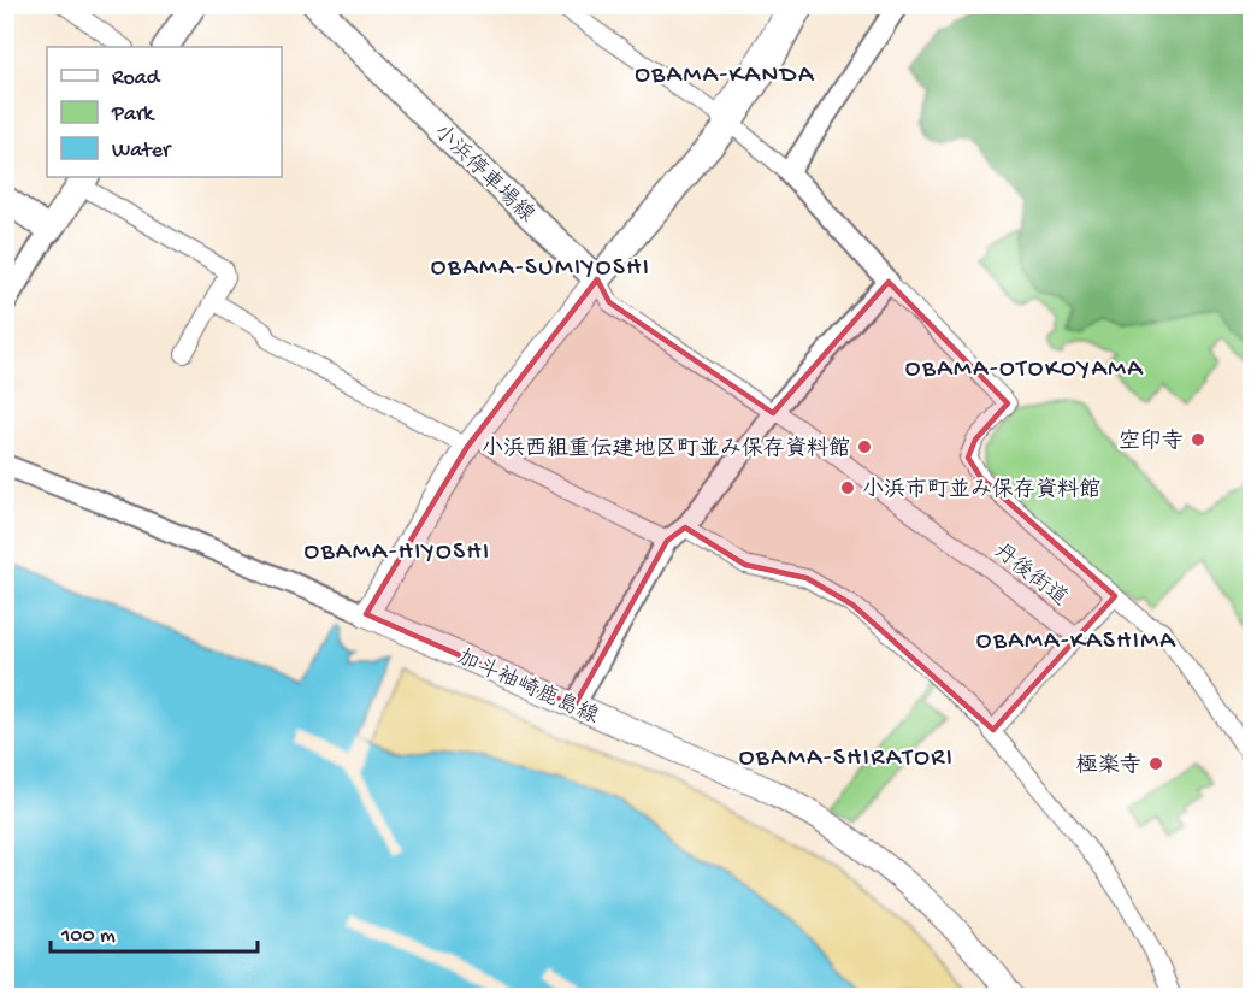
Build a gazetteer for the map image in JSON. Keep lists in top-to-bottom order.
{
  "streets": {
    "main road": ["小浜停車場線", "加斗袖崎鹿島線"],
    "street": ["丹後街道"]
  },
  "crossings": [
    ["小浜停車場線", "丹後街道"]
  ],
  "districts": [
    "OBAMA-KANDA",
    "OBAMA-SUMIYOSHI",
    "OBAMA-OTOKOYAMA",
    "OBAMA-HIYOSHI",
    "OBAMA-KASHIMA",
    "OBAMA-SHIRATORI"
  ],
  "places": [
    "空印寺",
    "小浜西組重伝建地区町並み保存資料館",
    "小浜市町並み保存資料館",
    "極楽寺"
  ],
  "legend": ["Road", "Park", "Water"],
  "scale_bar": "100 m"
}
